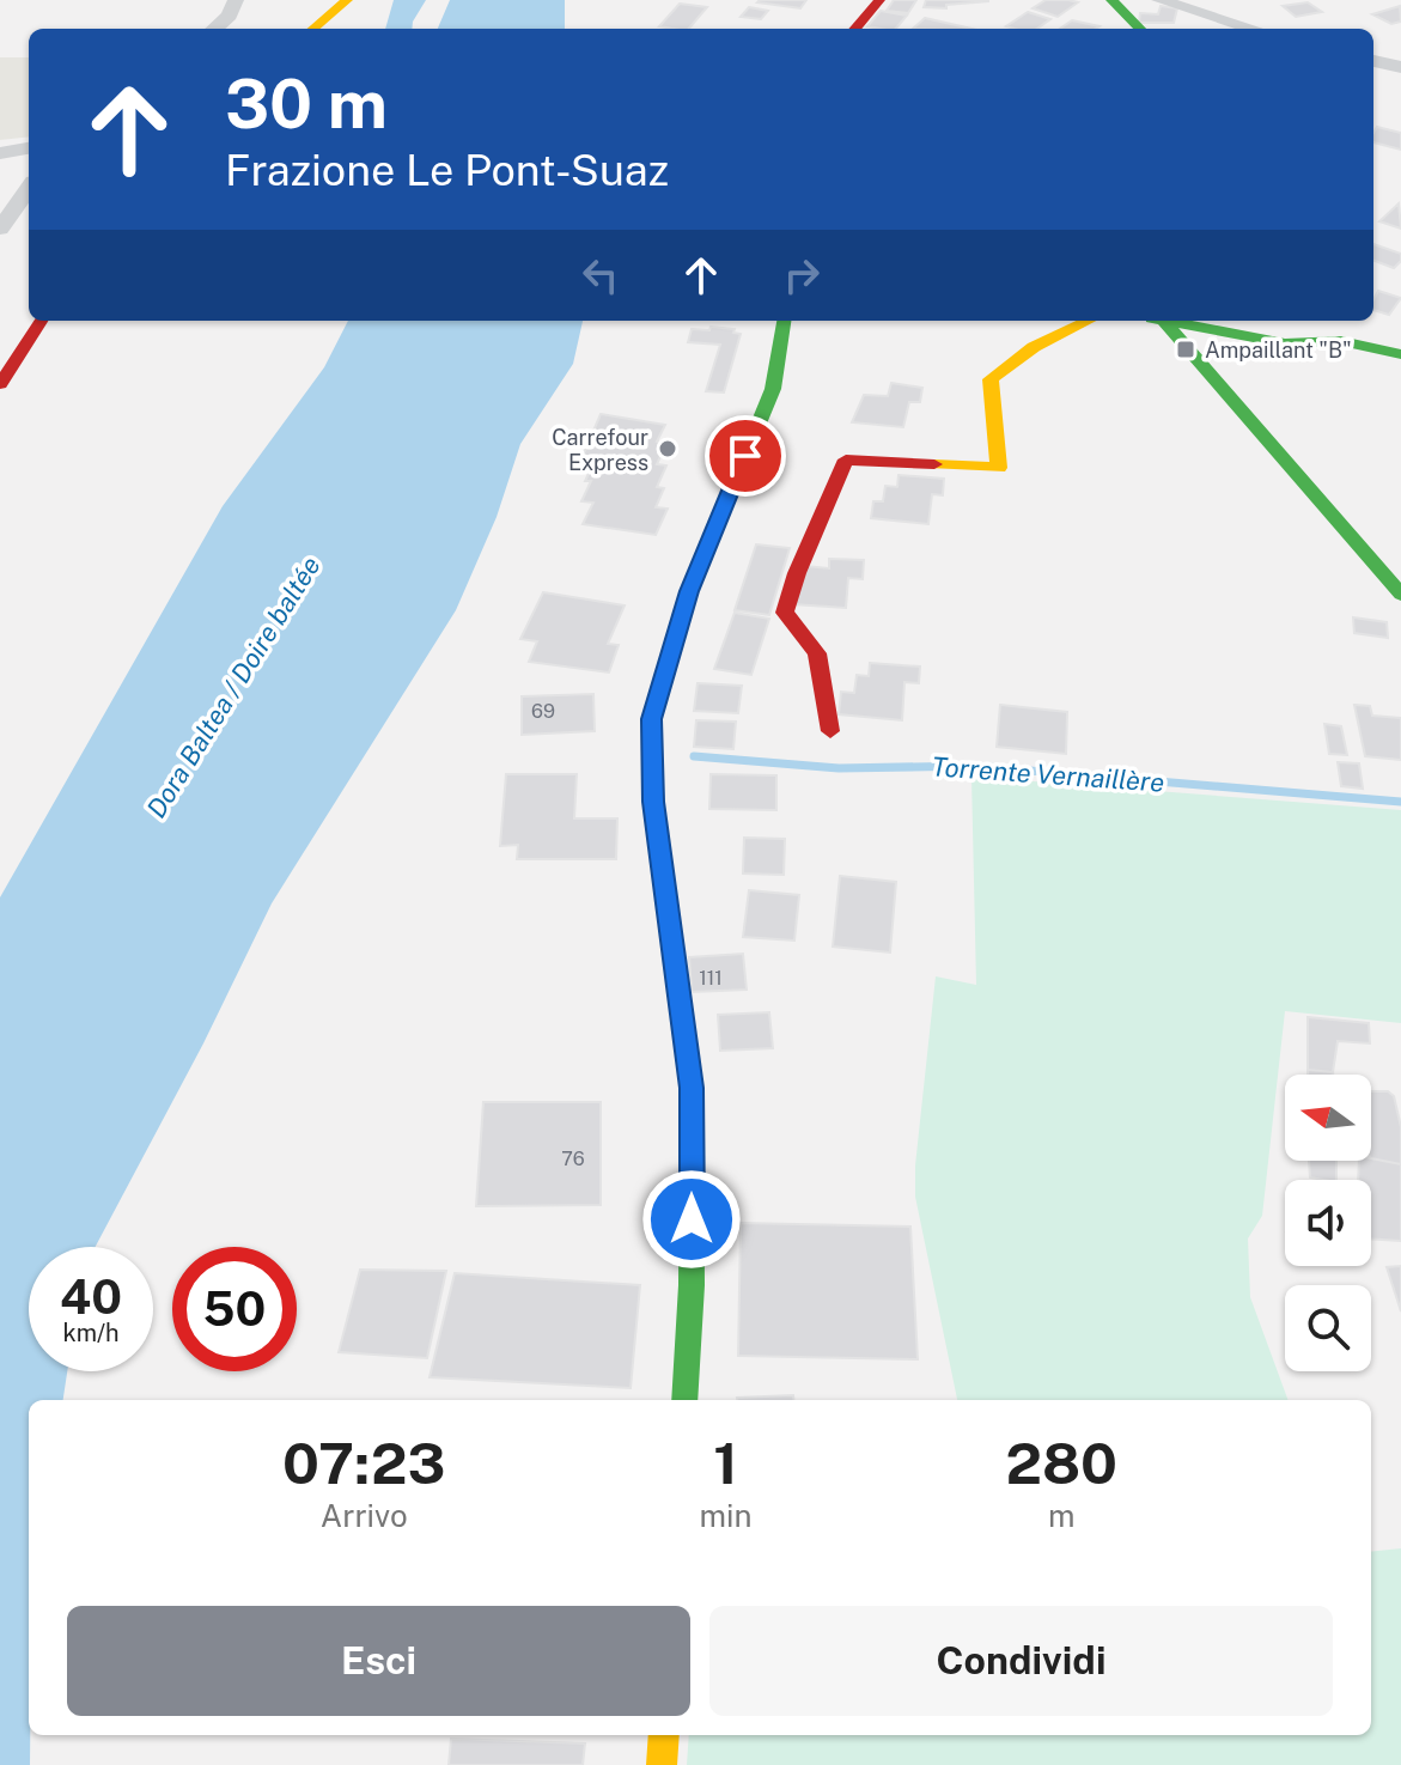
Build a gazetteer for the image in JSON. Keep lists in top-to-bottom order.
{
  "water": ["Dora Baltea / Doire baltée", "Torrente Vernaillère"],
  "places": {
    "transit": ["Ampaillant \"B\""],
    "other": ["Carrefour Express"]
  },
  "house_numbers": ["69", "111", "76"],
  "north": "left",
  "page": {
    "turn": ["30 m", "Frazione Le Pont-Suaz"],
    "speed": "40 km/h",
    "limit": "50",
    "eta": [
      "07:23",
      "Arrivo",
      "1",
      "min",
      "280",
      "m"
    ],
    "buttons": ["Esci", "Condividi"]
  }
}
